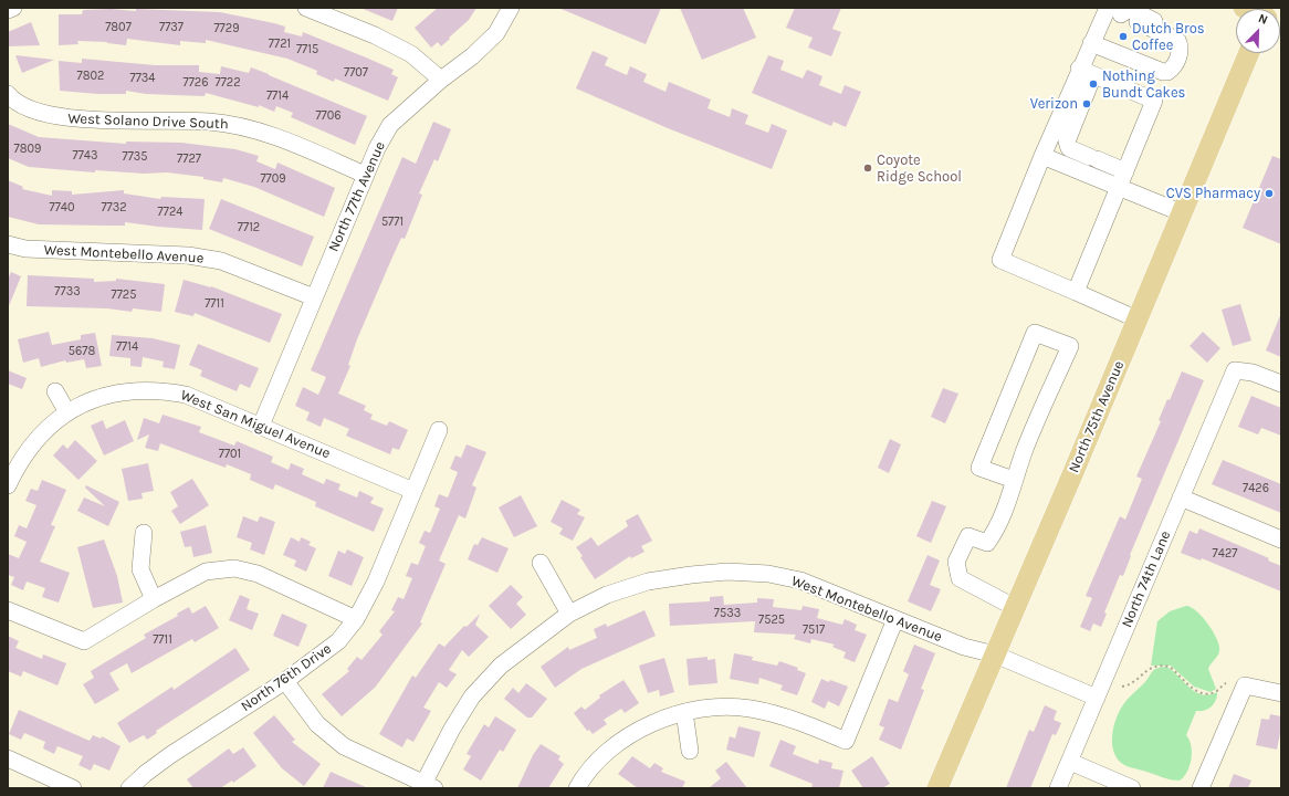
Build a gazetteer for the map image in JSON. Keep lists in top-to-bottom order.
{
  "streets": {
    "main road": ["North 75th Avenue"],
    "street": [
      "West Solano Drive South",
      "North 77th Avenue",
      "West Montebello Avenue",
      "West San Miguel Avenue",
      "North 74th Lane",
      "North 76th Drive"
    ]
  },
  "crossings": [
    ["West Solano Drive South", "North 77th Avenue"],
    ["North 77th Avenue", "West Montebello Avenue"],
    ["North 77th Avenue", "West San Miguel Avenue"],
    ["West Montebello Avenue", "North 75th Avenue"],
    ["West Montebello Avenue", "North 74th Lane"],
    ["West San Miguel Avenue", "North 76th Drive"]
  ],
  "places": [
    "Dutch Bros Coffee",
    "Nothing Bundt Cakes",
    "Verizon",
    "Coyote Ridge School",
    "CVS Pharmacy"
  ],
  "house_numbers": [
    "7807",
    "7737",
    "7729",
    "7721",
    "7715",
    "7707",
    "7802",
    "7734",
    "7726",
    "7722",
    "7714",
    "7706",
    "7809",
    "7743",
    "7735",
    "7727",
    "7709",
    "7740",
    "7732",
    "7724",
    "5771",
    "7712",
    "7733",
    "7725",
    "7711",
    "7714",
    "5678",
    "7701",
    "7426",
    "7427",
    "7533",
    "7525",
    "7517",
    "7711"
  ],
  "north": "top right"
}
